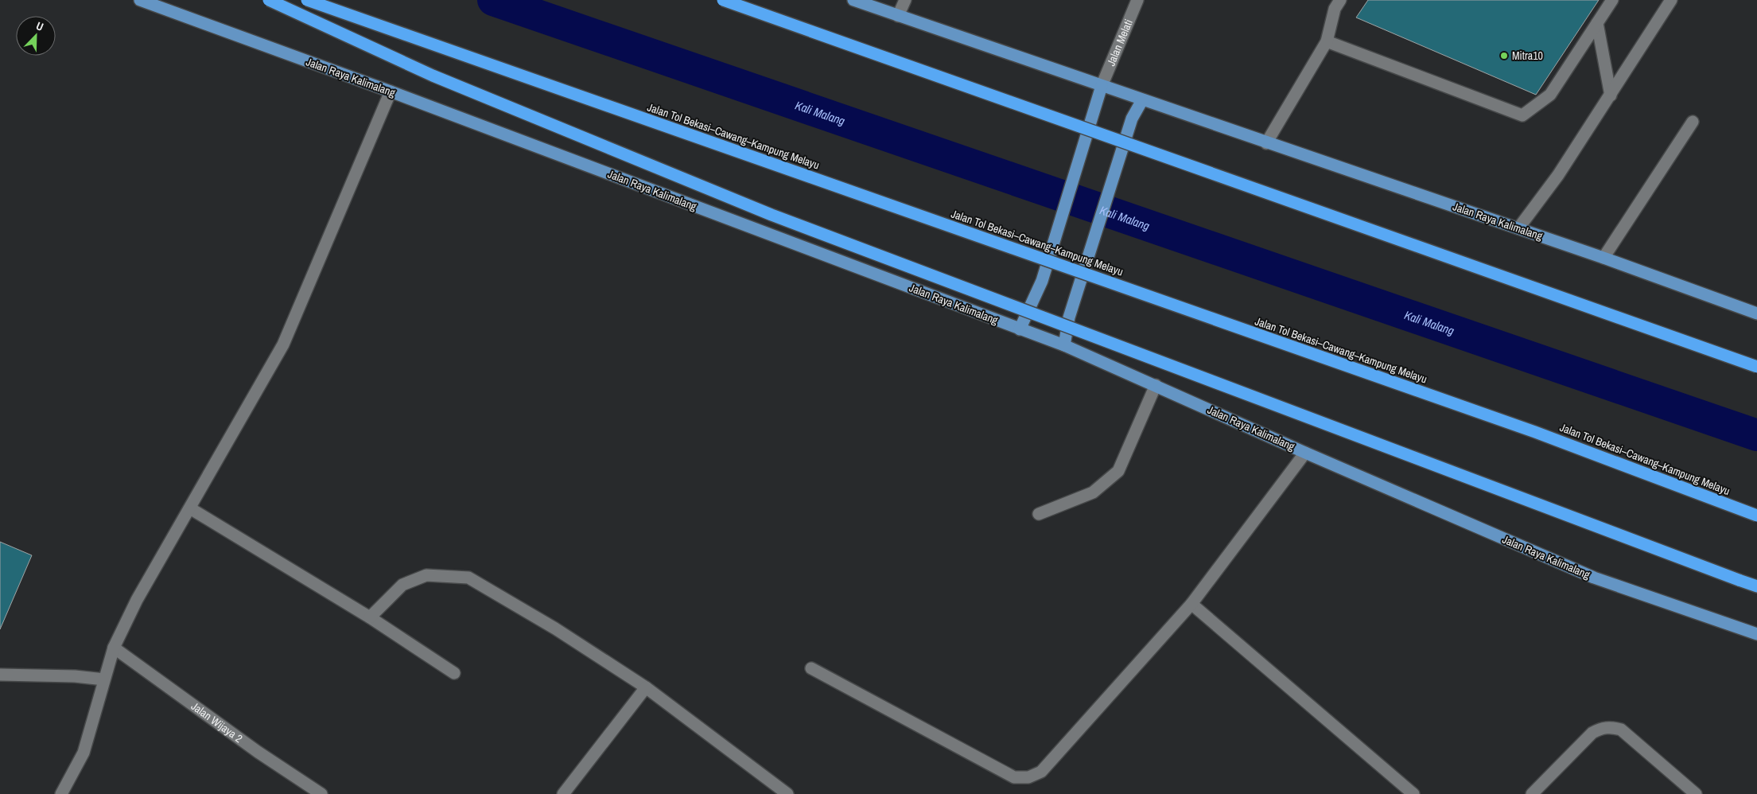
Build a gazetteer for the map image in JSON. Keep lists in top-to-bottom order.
{
  "streets": {
    "highway": ["Jalan Tol Bekasi–Cawang–Kampung Melayu"],
    "main road": ["Jalan Raya Kalimalang"],
    "street": ["Jalan Melati", "Jalan Wijaya 2"]
  },
  "crossings": [
    ["Jalan Melati", "Jalan Raya Kalimalang"]
  ],
  "water": ["Kali Malang"],
  "places": ["Mitra10"],
  "north": "top right"
}
